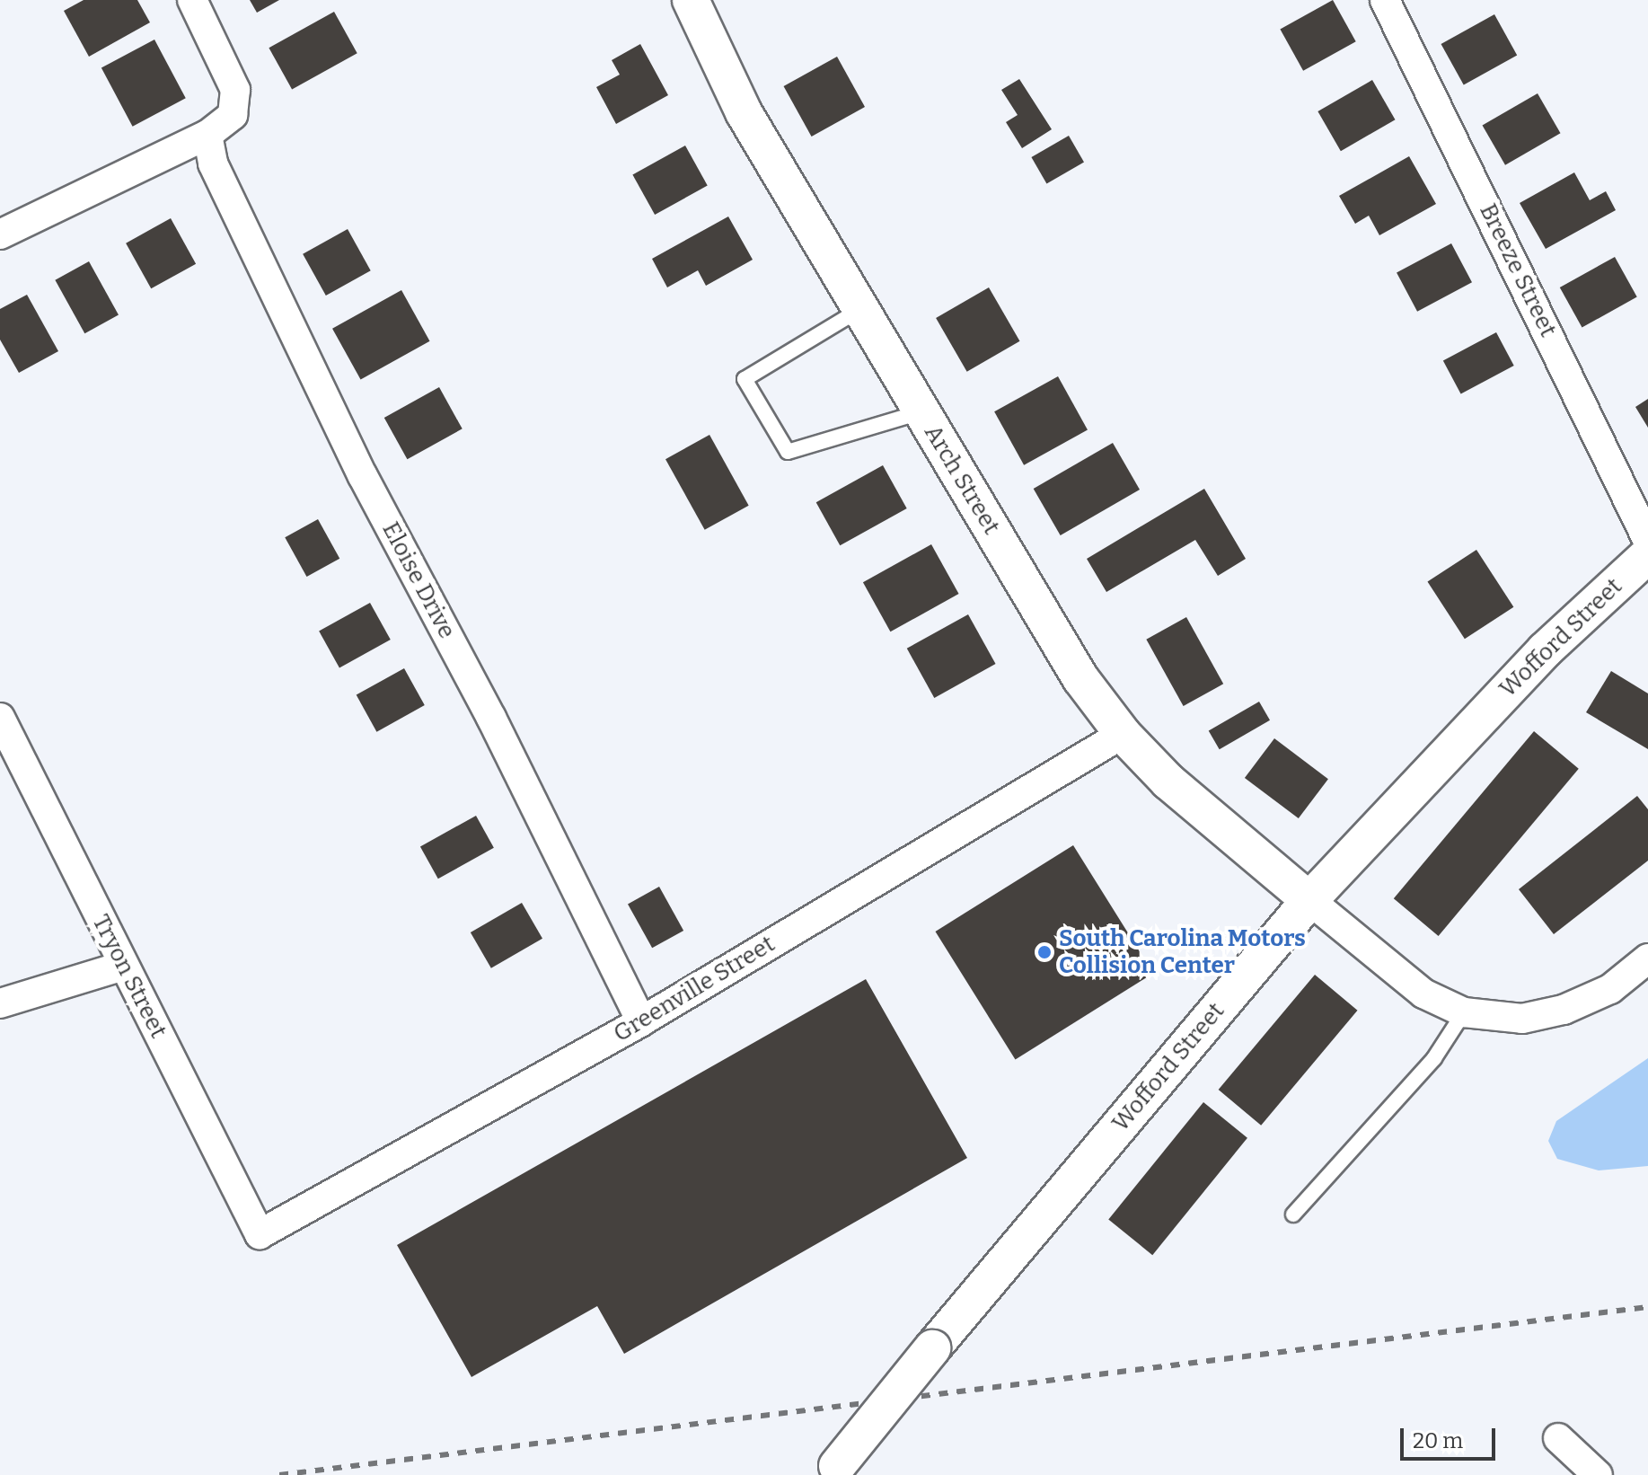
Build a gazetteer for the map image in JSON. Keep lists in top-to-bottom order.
{
  "streets": {
    "street": [
      "Breeze Street",
      "Arch Street",
      "Eloise Drive",
      "Wofford Street",
      "Tryon Street",
      "Greenville Street"
    ]
  },
  "crossings": [
    ["Arch Street", "Wofford Street"],
    ["Arch Street", "Greenville Street"],
    ["Eloise Drive", "Greenville Street"],
    ["Tryon Street", "Greenville Street"]
  ],
  "places": ["South Carolina Motors Collision Center"],
  "scale_bar": "20 m"
}
